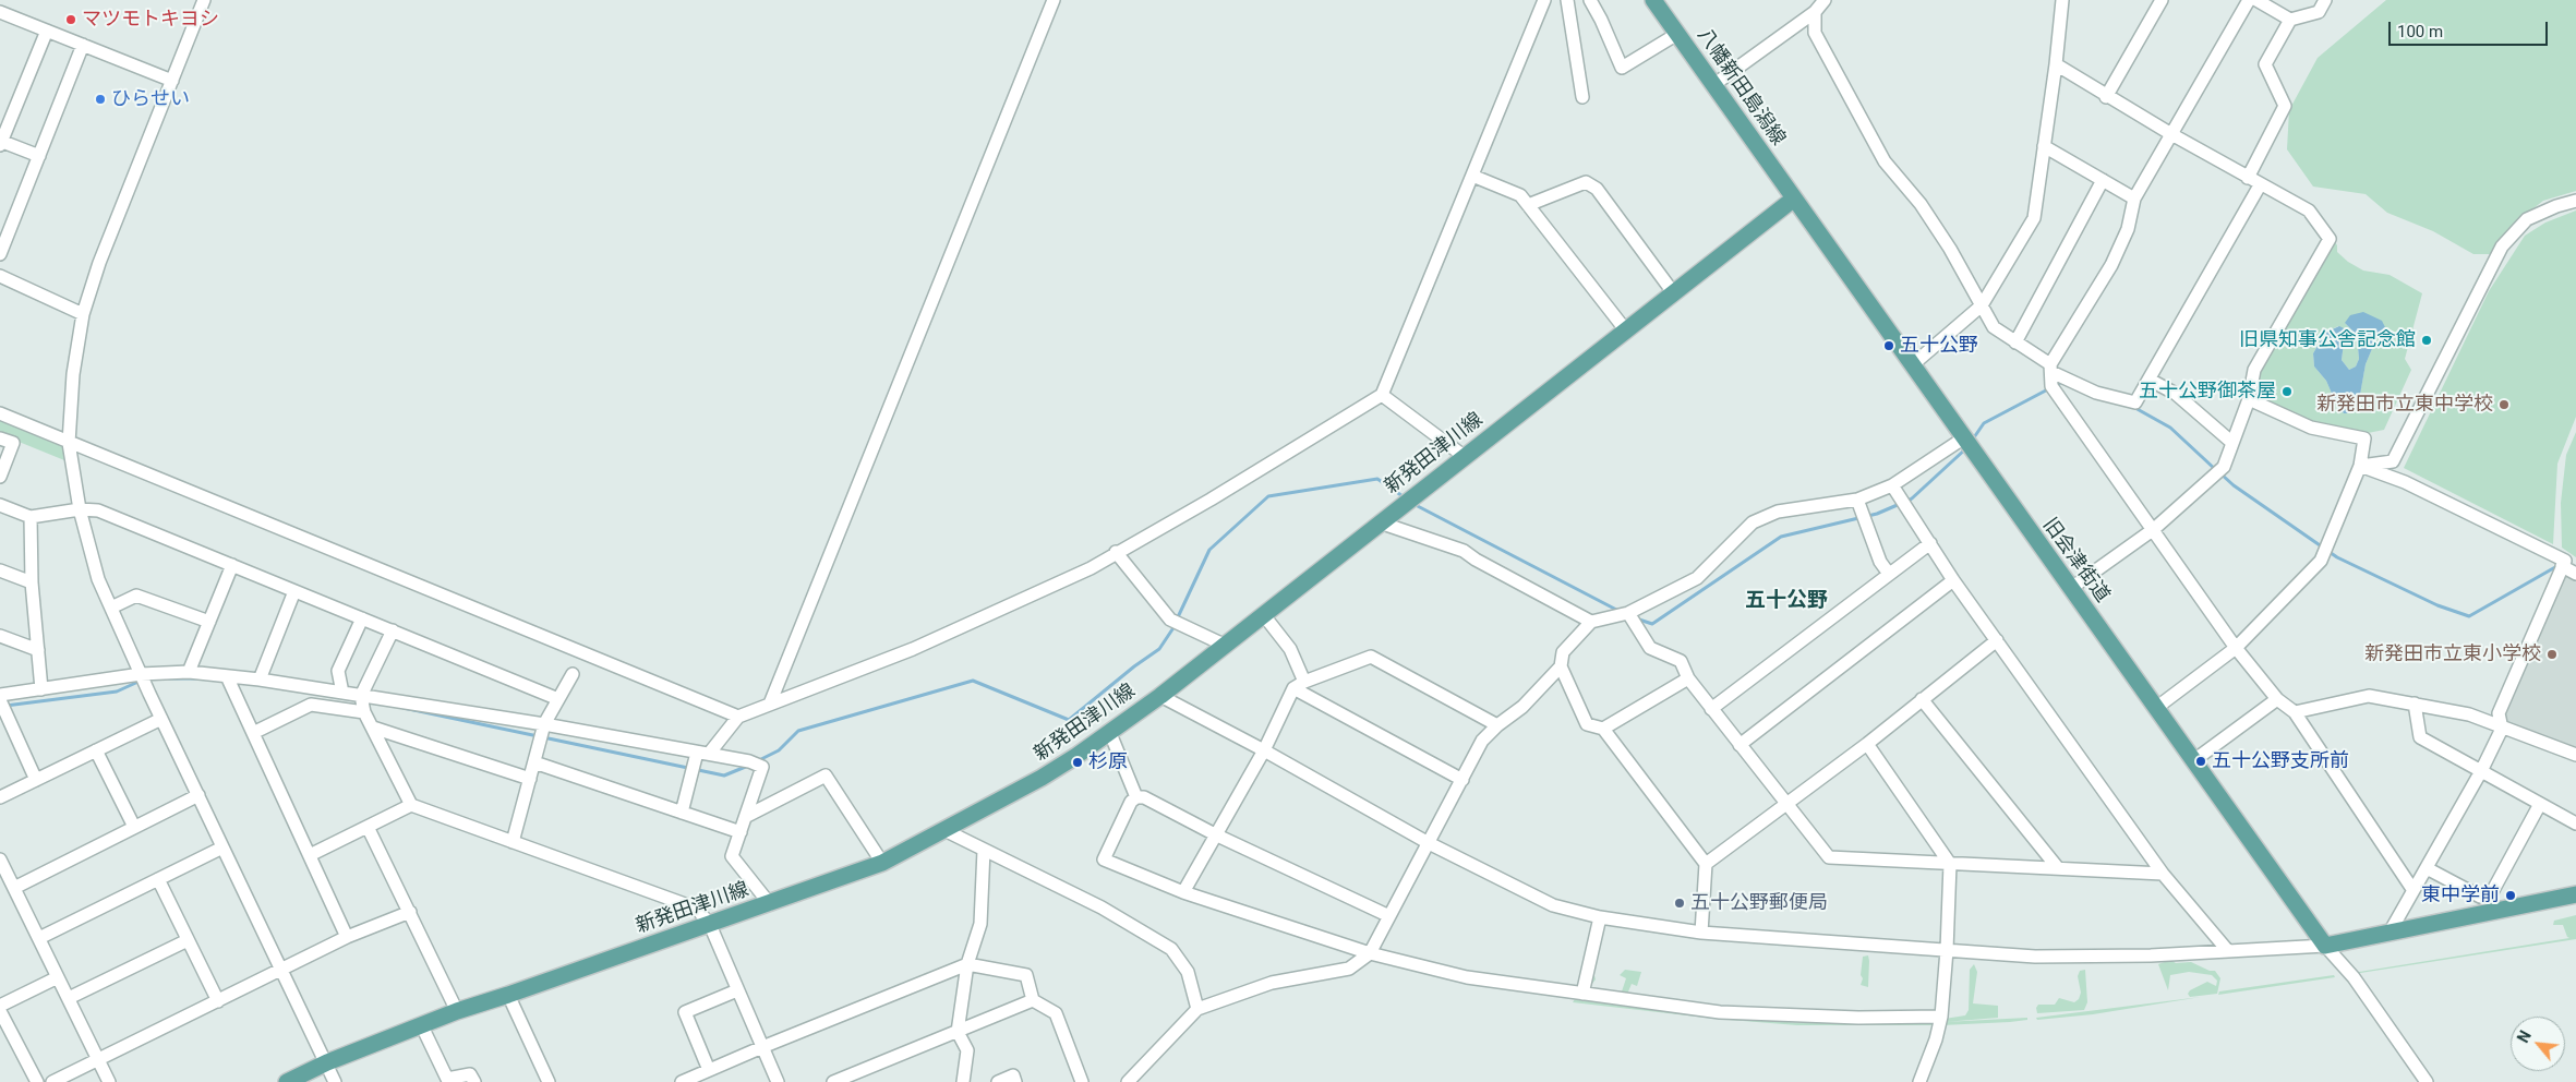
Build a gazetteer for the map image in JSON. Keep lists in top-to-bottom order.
{
  "streets": {
    "main road": ["八幡新田島潟線", "新発田津川線", "旧会津街道"]
  },
  "crossings": [
    ["八幡新田島潟線", "新発田津川線"],
    ["八幡新田島潟線", "旧会津街道"],
    ["新発田津川線", "旧会津街道"]
  ],
  "districts": ["五十公野"],
  "places": [
    "マツモトキヨシ",
    "ひらせい",
    "旧県知事公舎記念館",
    "五十公野",
    "五十公野御茶屋",
    "新発田市立東中学校",
    "新発田市立東小学校",
    "五十公野支所前",
    "杉原",
    "東中学前",
    "五十公野郵便局"
  ],
  "scale_bar": "100 m",
  "north": "top left"
}
